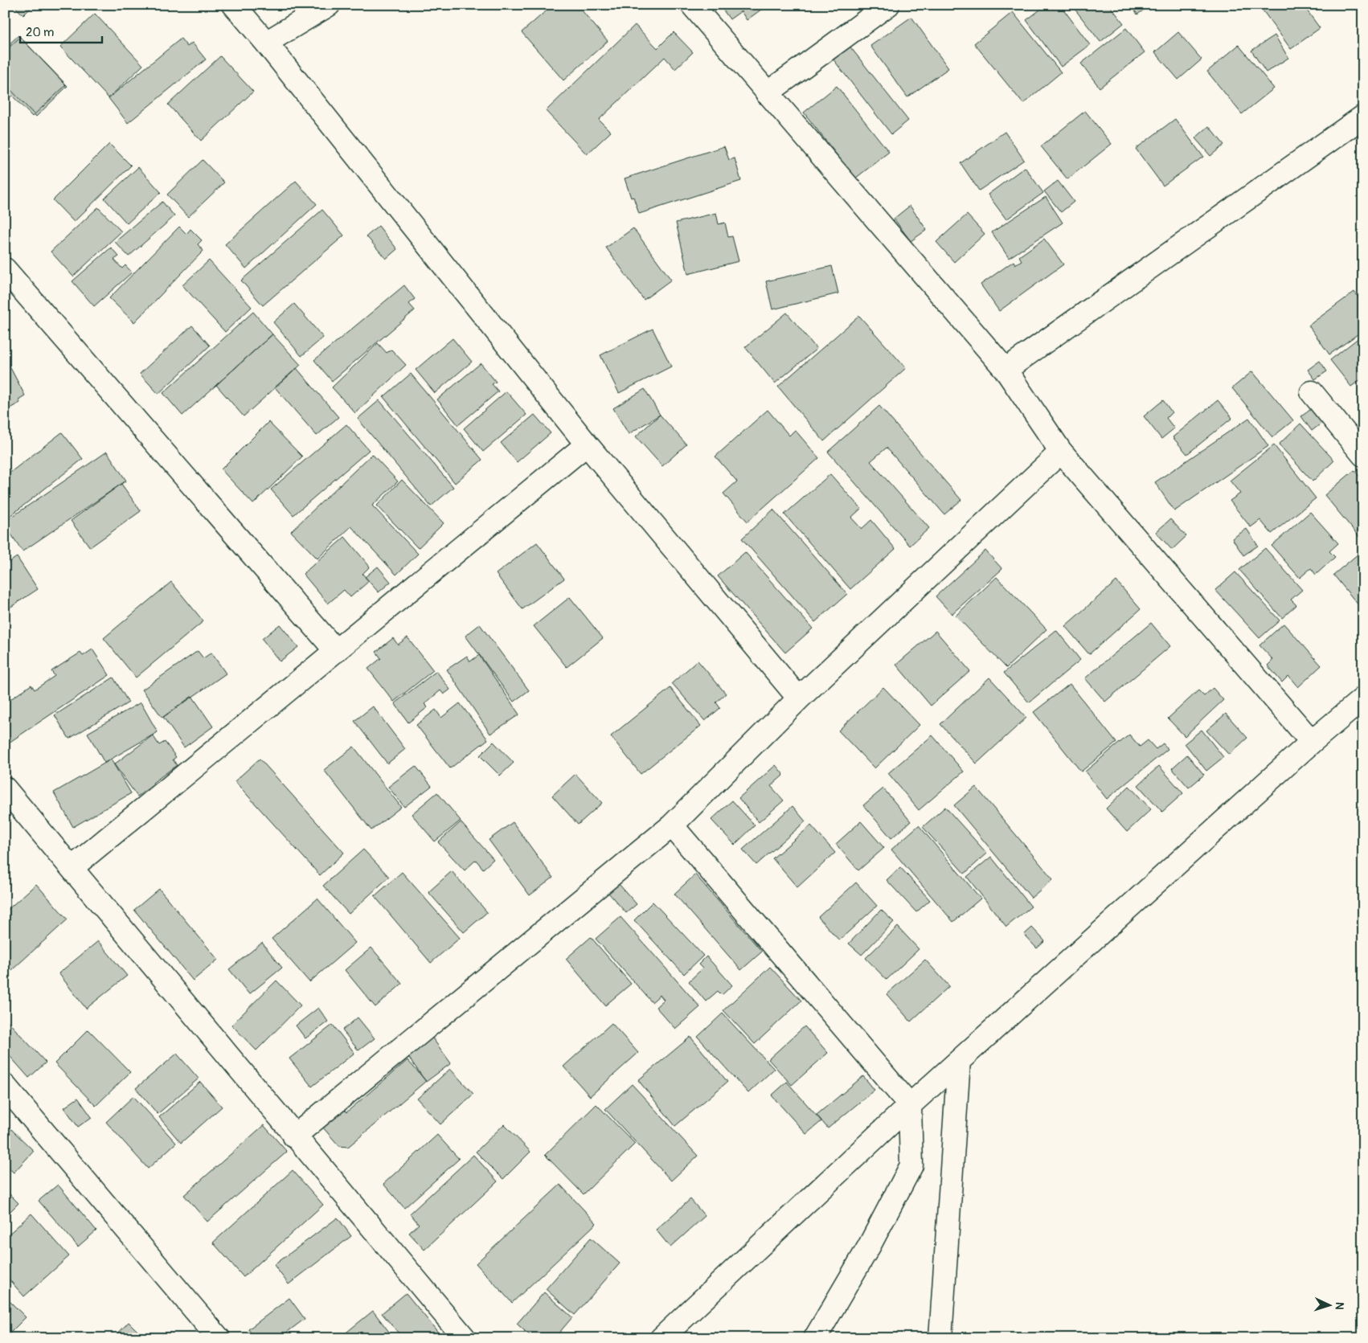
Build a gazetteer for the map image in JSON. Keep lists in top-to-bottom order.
{
  "scale_bar": "20 m",
  "north": "right"
}
